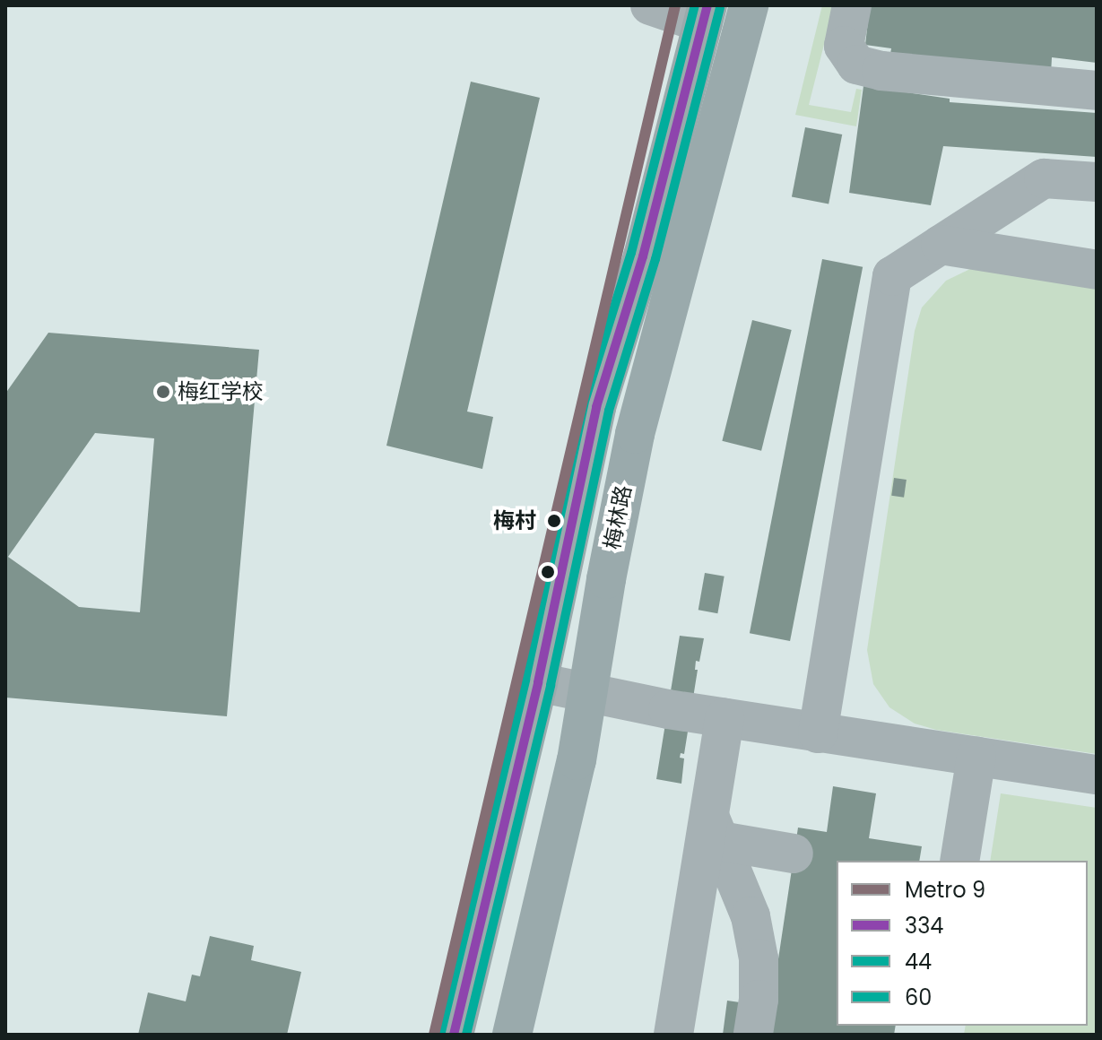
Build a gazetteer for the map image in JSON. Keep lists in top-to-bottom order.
{
  "streets": {
    "main road": ["梅林路"]
  },
  "places": ["梅红学校", "梅村"],
  "lines": [
    "metro line 9",
    "transit line 334",
    "transit line 60",
    "transit line 44"
  ],
  "legend": [
    "Metro 9",
    "334",
    "44",
    "60"
  ]
}
